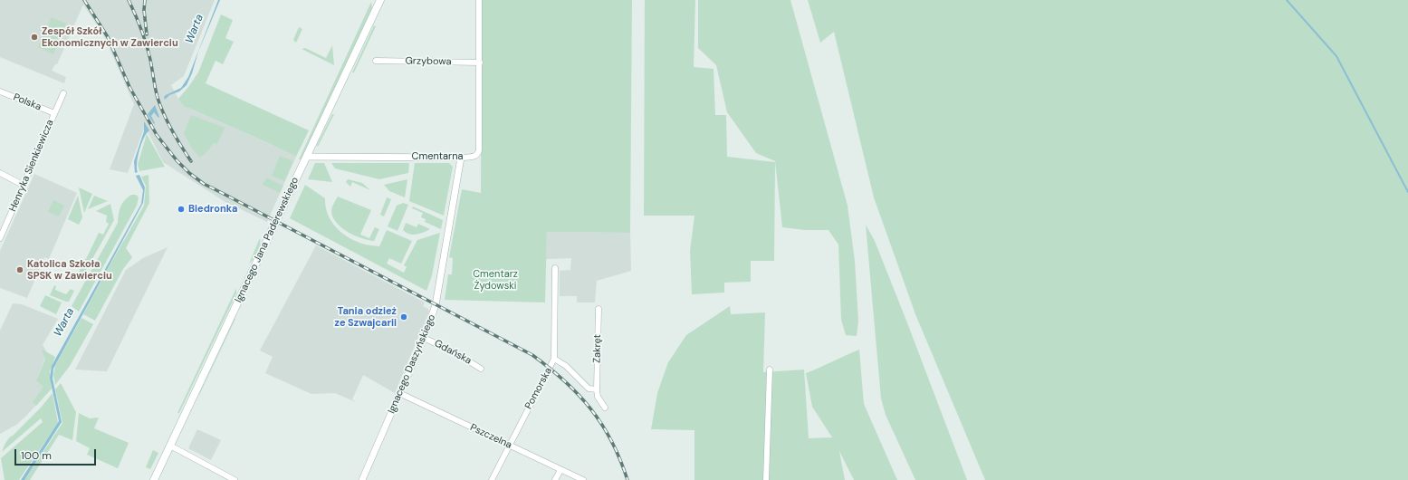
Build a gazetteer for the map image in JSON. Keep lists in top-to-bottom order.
{
  "streets": {
    "main road": ["Ignacego Jana Paderewskiego"],
    "street": [
      "Grzybowa",
      "Polska",
      "Cmentarna",
      "Henryka Sienkiewicza",
      "Zakręt",
      "Gdańska",
      "Ignacego Daszyńskiego",
      "Pomorska",
      "Pszczelna"
    ]
  },
  "crossings": [
    ["Grzybowa", "Cmentarna"],
    ["Polska", "Henryka Sienkiewicza"],
    ["Cmentarna", "Ignacego Jana Paderewskiego"],
    ["Cmentarna", "Ignacego Daszyńskiego"],
    ["Gdańska", "Ignacego Daszyńskiego"],
    ["Ignacego Daszyńskiego", "Pszczelna"],
    ["Pomorska", "Pszczelna"]
  ],
  "water": ["Warta"],
  "parks": ["Cmentarz Żydowski"],
  "places": [
    "Zespół Szkół Ekonomicznych w Zawierciu",
    "Biedronka",
    "Katolica Szkoła SPSK w Zawierciu",
    "Tania odzież ze Szwajcarii"
  ],
  "scale_bar": "100 m"
}
